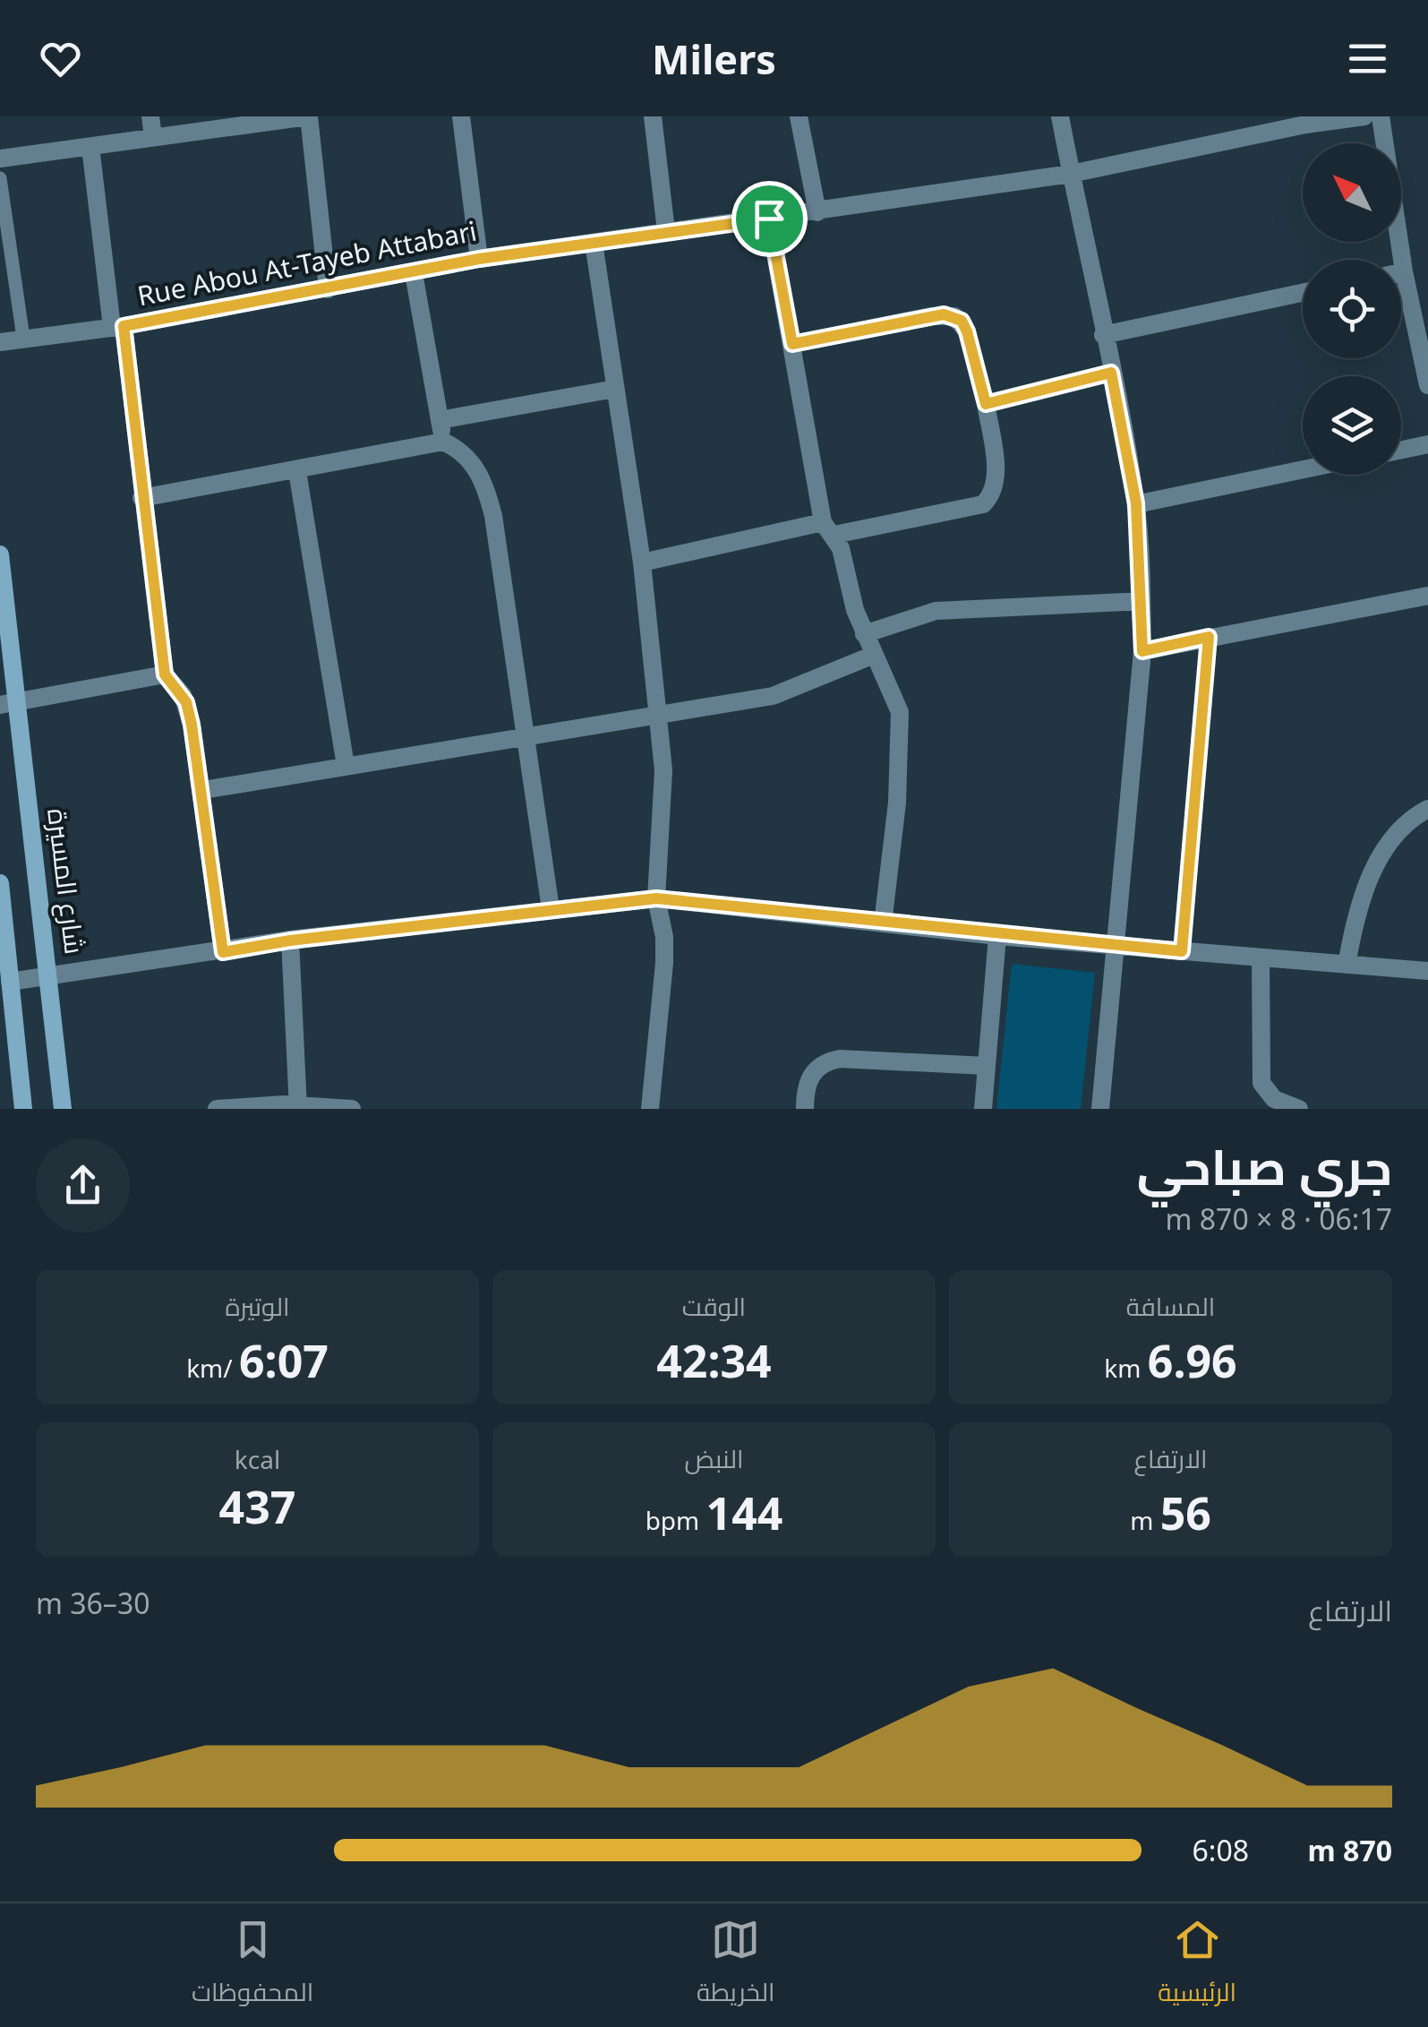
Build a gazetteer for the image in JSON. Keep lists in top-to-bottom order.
{
  "streets": {
    "street": ["Rue Abou At-Tayeb Attabari", "شارع المسيرة"]
  },
  "north": "top left",
  "page": {
    "header": "Milers",
    "heading": ["جري صباحي", "06:17 · 8 × 870 m"],
    "stats": [
      ["المسافة", "6.96 km"],
      ["الوقت", "42:34"],
      ["الوتيرة", "6:07 /km"],
      ["الارتفاع", "56 m"],
      ["النبض", "144 bpm"],
      ["kcal", "437"]
    ],
    "chart": ["الارتفاع", "30–36 m"],
    "list": [
      {
        "name": "870 m",
        "note": "6:08"
      }
    ],
    "tabs": ["الرئيسية", "الخريطة", "المحفوظات"]
  }
}
